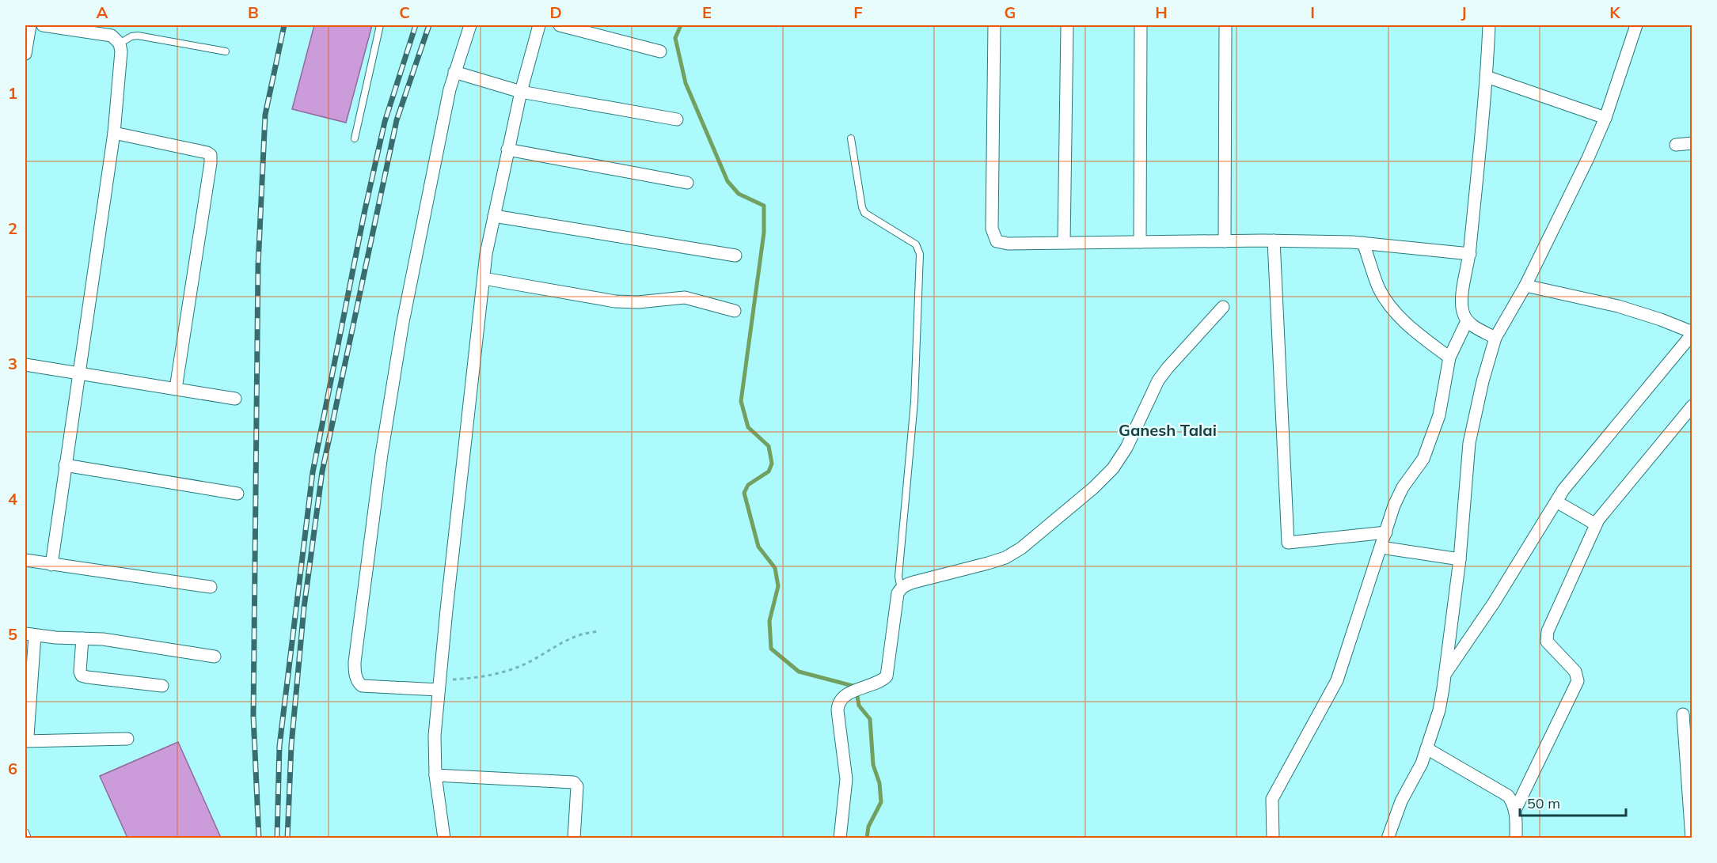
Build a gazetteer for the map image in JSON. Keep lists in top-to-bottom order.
{
  "districts": ["Ganesh Talai"],
  "scale_bar": "50 m",
  "grid": {
    "columns": [
      "A",
      "B",
      "C",
      "D",
      "E",
      "F",
      "G",
      "H",
      "I",
      "J",
      "K"
    ],
    "rows": [
      "1",
      "2",
      "3",
      "4",
      "5",
      "6"
    ]
  }
}
